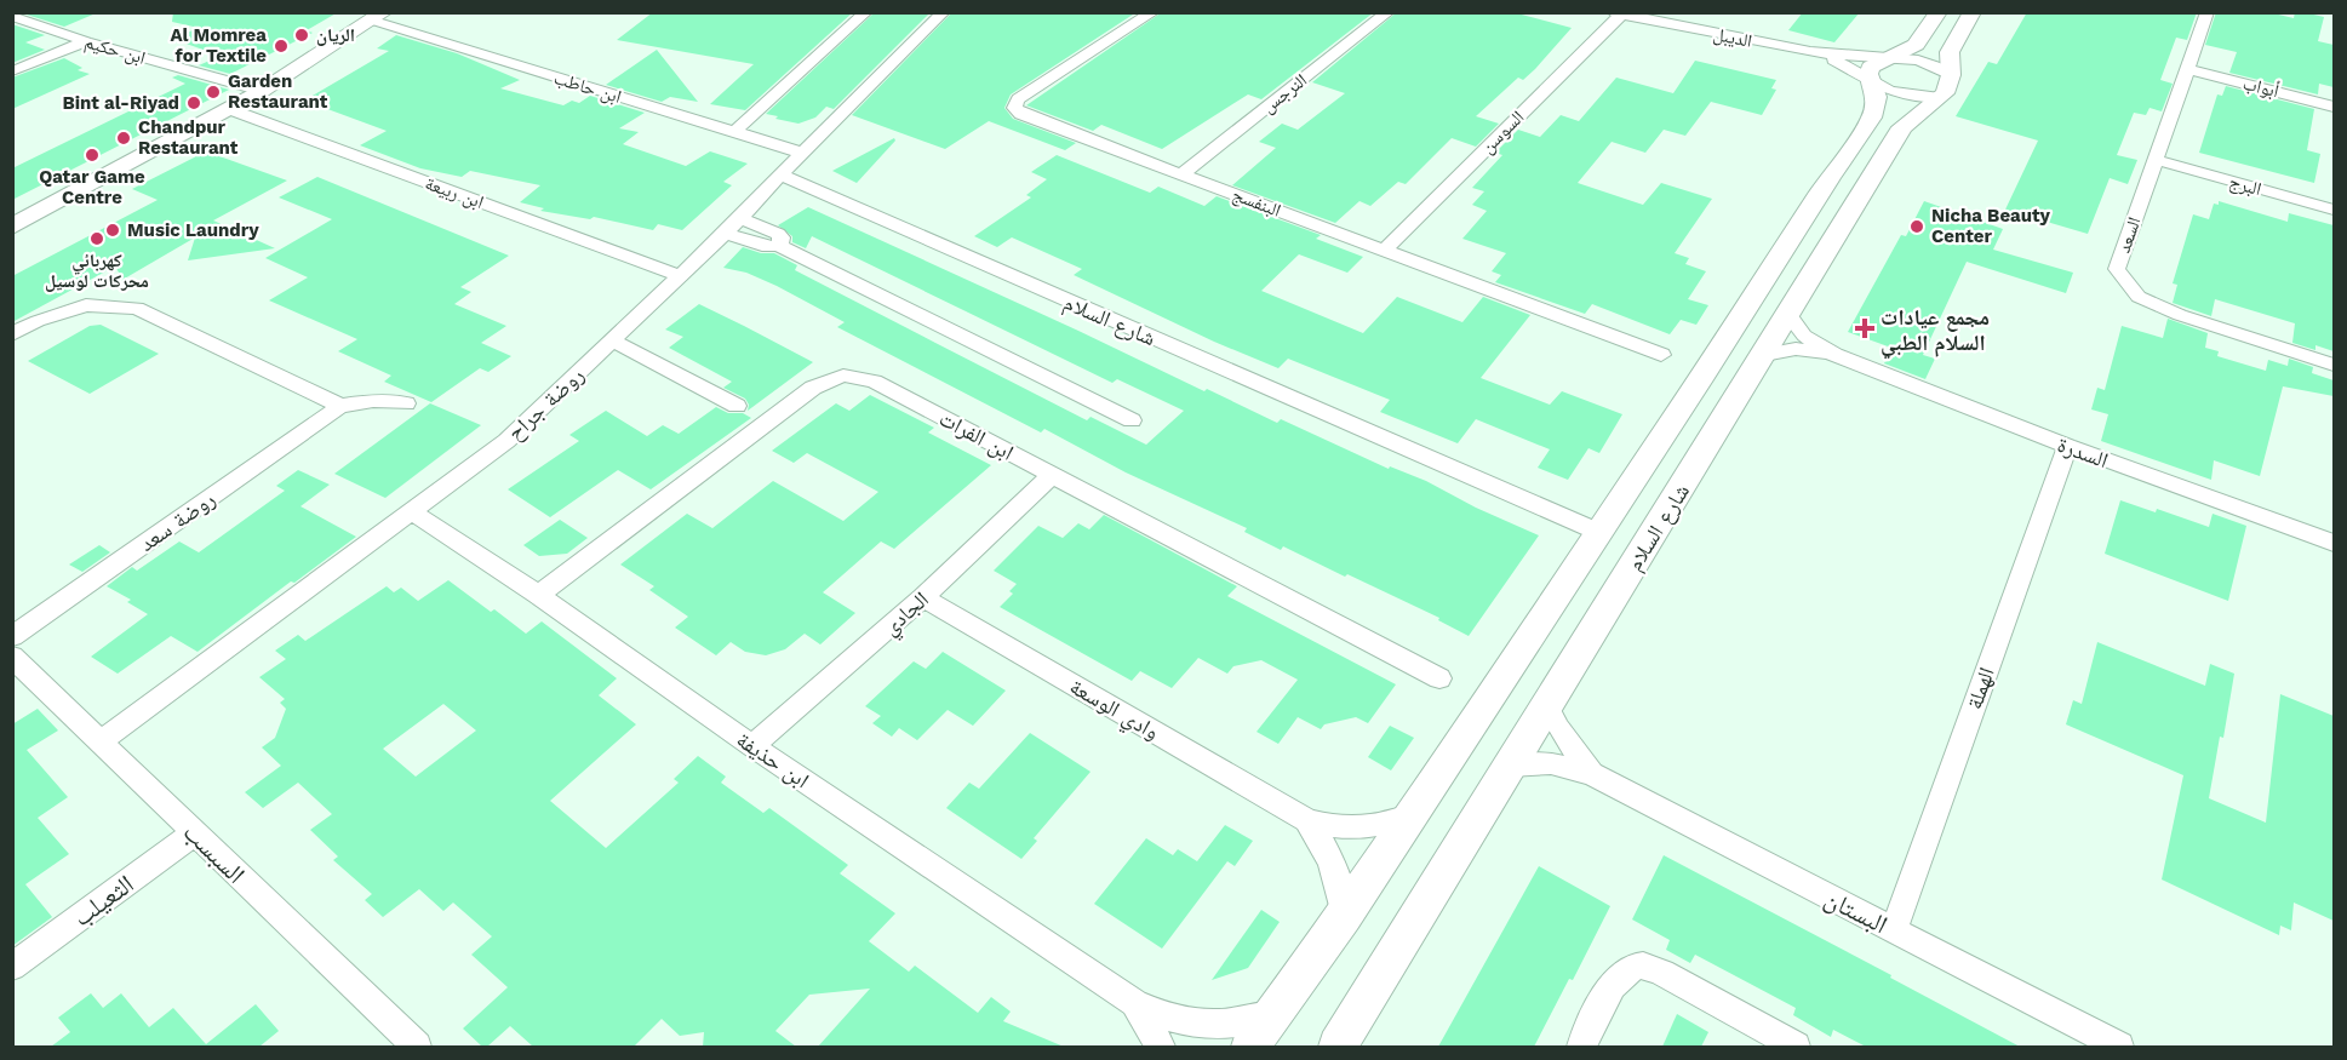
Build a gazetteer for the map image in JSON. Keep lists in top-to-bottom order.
{
  "streets": {
    "main road": ["شارع السلام"],
    "street": [
      "الديبل",
      "ابن حكيم",
      "ابن حاطب",
      "أبواب",
      "النرجس",
      "السوسن",
      "البرج",
      "ابن ربيعة",
      "البنفسج",
      "السعد",
      "روضة جراح",
      "ابن الفرات",
      "السدرة",
      "روضة سعد",
      "الجادي",
      "الهملة",
      "وادي الوسعة",
      "ابن حذيفة",
      "السبسب",
      "الثعيلب",
      "البستان"
    ]
  },
  "crossings": [
    ["الديبل", "السوسن"],
    ["الديبل", "شارع السلام"],
    ["ابن حاطب", "روضة جراح"],
    ["أبواب", "السعد"],
    ["النرجس", "البنفسج"],
    ["السوسن", "البنفسج"],
    ["البرج", "السعد"],
    ["ابن ربيعة", "روضة جراح"],
    ["شارع السلام", "روضة جراح"],
    ["شارع السلام", "السدرة"],
    ["شارع السلام", "وادي الوسعة"],
    ["شارع السلام", "ابن حذيفة"],
    ["شارع السلام", "البستان"],
    ["روضة جراح", "ابن حذيفة"],
    ["روضة جراح", "السبسب"],
    ["ابن الفرات", "الجادي"],
    ["ابن الفرات", "ابن حذيفة"],
    ["السدرة", "الهملة"],
    ["الجادي", "وادي الوسعة"],
    ["الجادي", "ابن حذيفة"],
    ["الهملة", "البستان"],
    ["السبسب", "الثعيلب"]
  ],
  "places": {
    "other": [
      "الريان",
      "Al Momrea for Textile",
      "Garden Restaurant",
      "Bint al-Riyad",
      "Chandpur Restaurant",
      "Qatar Game Centre",
      "Nicha Beauty Center",
      "Music Laundry",
      "كهربائي محركات لوسيل"
    ],
    "health": ["مجمع عيادات السلام الطبي"]
  }
}
